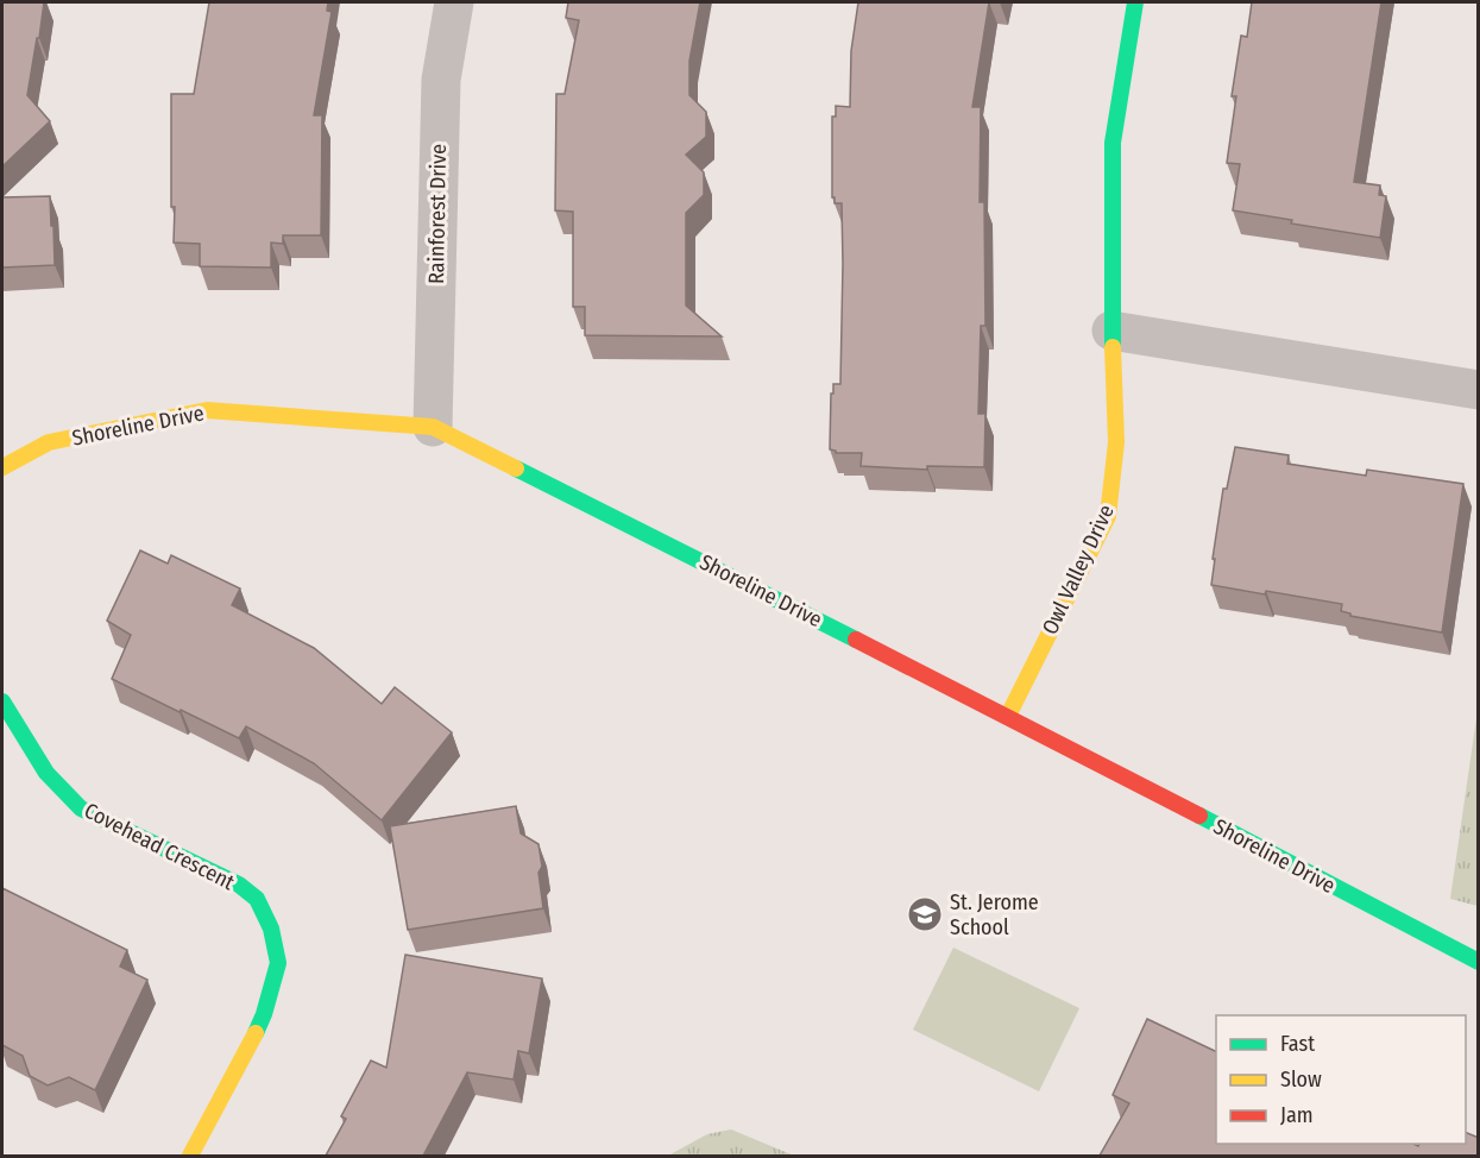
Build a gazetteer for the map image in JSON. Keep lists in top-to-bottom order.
{
  "streets": {
    "street": [
      "Rainforest Drive",
      "Shoreline Drive",
      "Owl Valley Drive",
      "Covehead Crescent"
    ]
  },
  "crossings": [
    ["Rainforest Drive", "Shoreline Drive"],
    ["Shoreline Drive", "Owl Valley Drive"]
  ],
  "places": {
    "school or university": ["St. Jerome School"]
  },
  "legend": ["Fast", "Slow", "Jam"]
}
